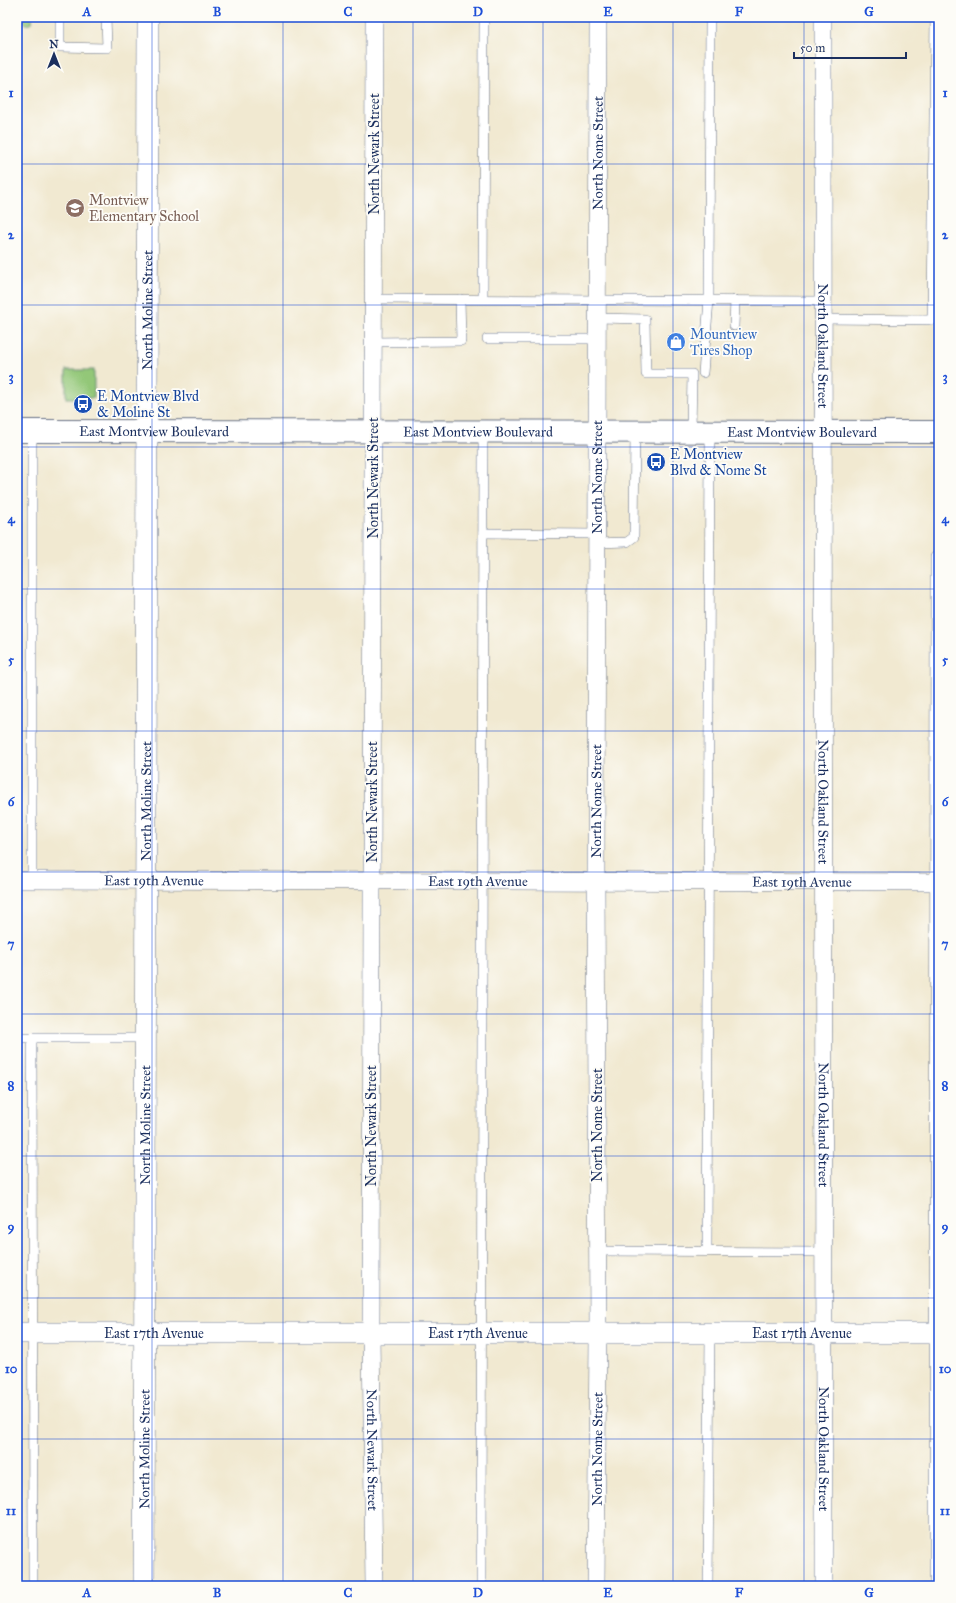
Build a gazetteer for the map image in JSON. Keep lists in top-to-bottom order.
{
  "streets": {
    "main road": ["East Montview Boulevard"],
    "street": [
      "North Newark Street",
      "North Nome Street",
      "North Moline Street",
      "North Oakland Street",
      "East 19th Avenue",
      "East 17th Avenue"
    ]
  },
  "crossings": [
    ["North Newark Street", "East Montview Boulevard"],
    ["North Newark Street", "East 19th Avenue"],
    ["North Newark Street", "East 17th Avenue"],
    ["North Nome Street", "East Montview Boulevard"],
    ["North Nome Street", "East 19th Avenue"],
    ["North Nome Street", "East 17th Avenue"],
    ["North Moline Street", "East Montview Boulevard"],
    ["North Moline Street", "East 19th Avenue"],
    ["North Moline Street", "East 17th Avenue"],
    ["North Oakland Street", "East Montview Boulevard"],
    ["North Oakland Street", "East 19th Avenue"],
    ["North Oakland Street", "East 17th Avenue"]
  ],
  "places": {
    "school or university": ["Montview Elementary School"],
    "shop": ["Mountview Tires Shop"],
    "bus stop": ["E Montview Blvd & Moline St", "E Montview Blvd & Nome St"]
  },
  "scale_bar": "50 m",
  "north": "top",
  "grid": {
    "columns": [
      "A",
      "B",
      "C",
      "D",
      "E",
      "F",
      "G"
    ],
    "rows": [
      "1",
      "2",
      "3",
      "4",
      "5",
      "6",
      "7",
      "8",
      "9",
      "10",
      "11"
    ]
  }
}
